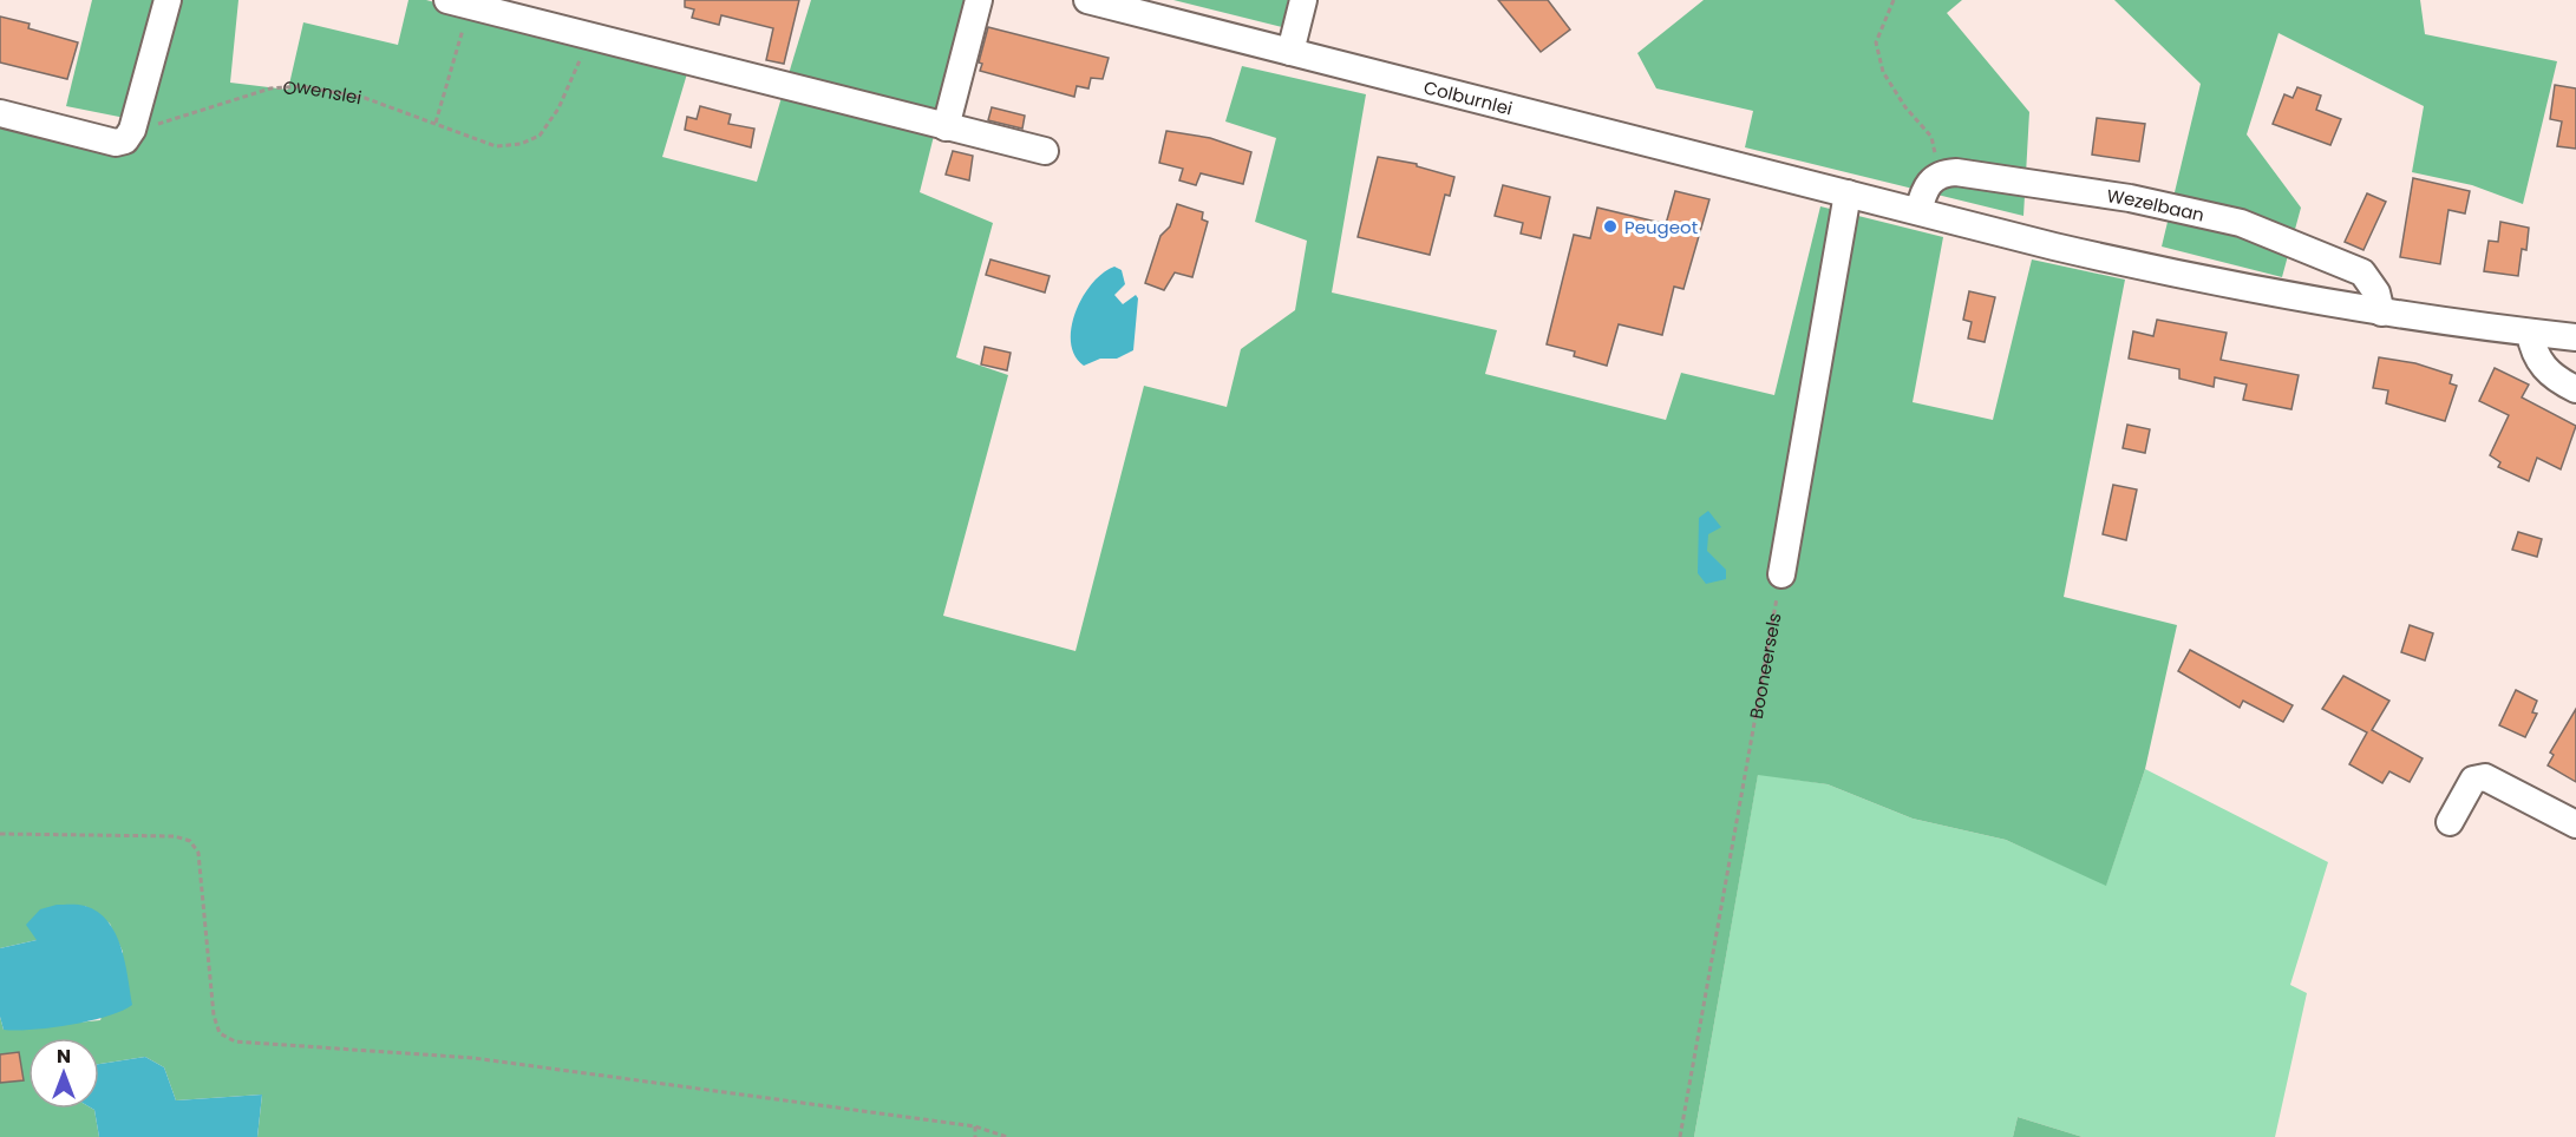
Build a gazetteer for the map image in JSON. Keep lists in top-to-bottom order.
{
  "streets": {
    "street": ["Colburnlei", "Wezelbaan"],
    "path": ["Owenslei", "Booneersels"]
  },
  "places": ["Peugeot"],
  "north": "top"
}
